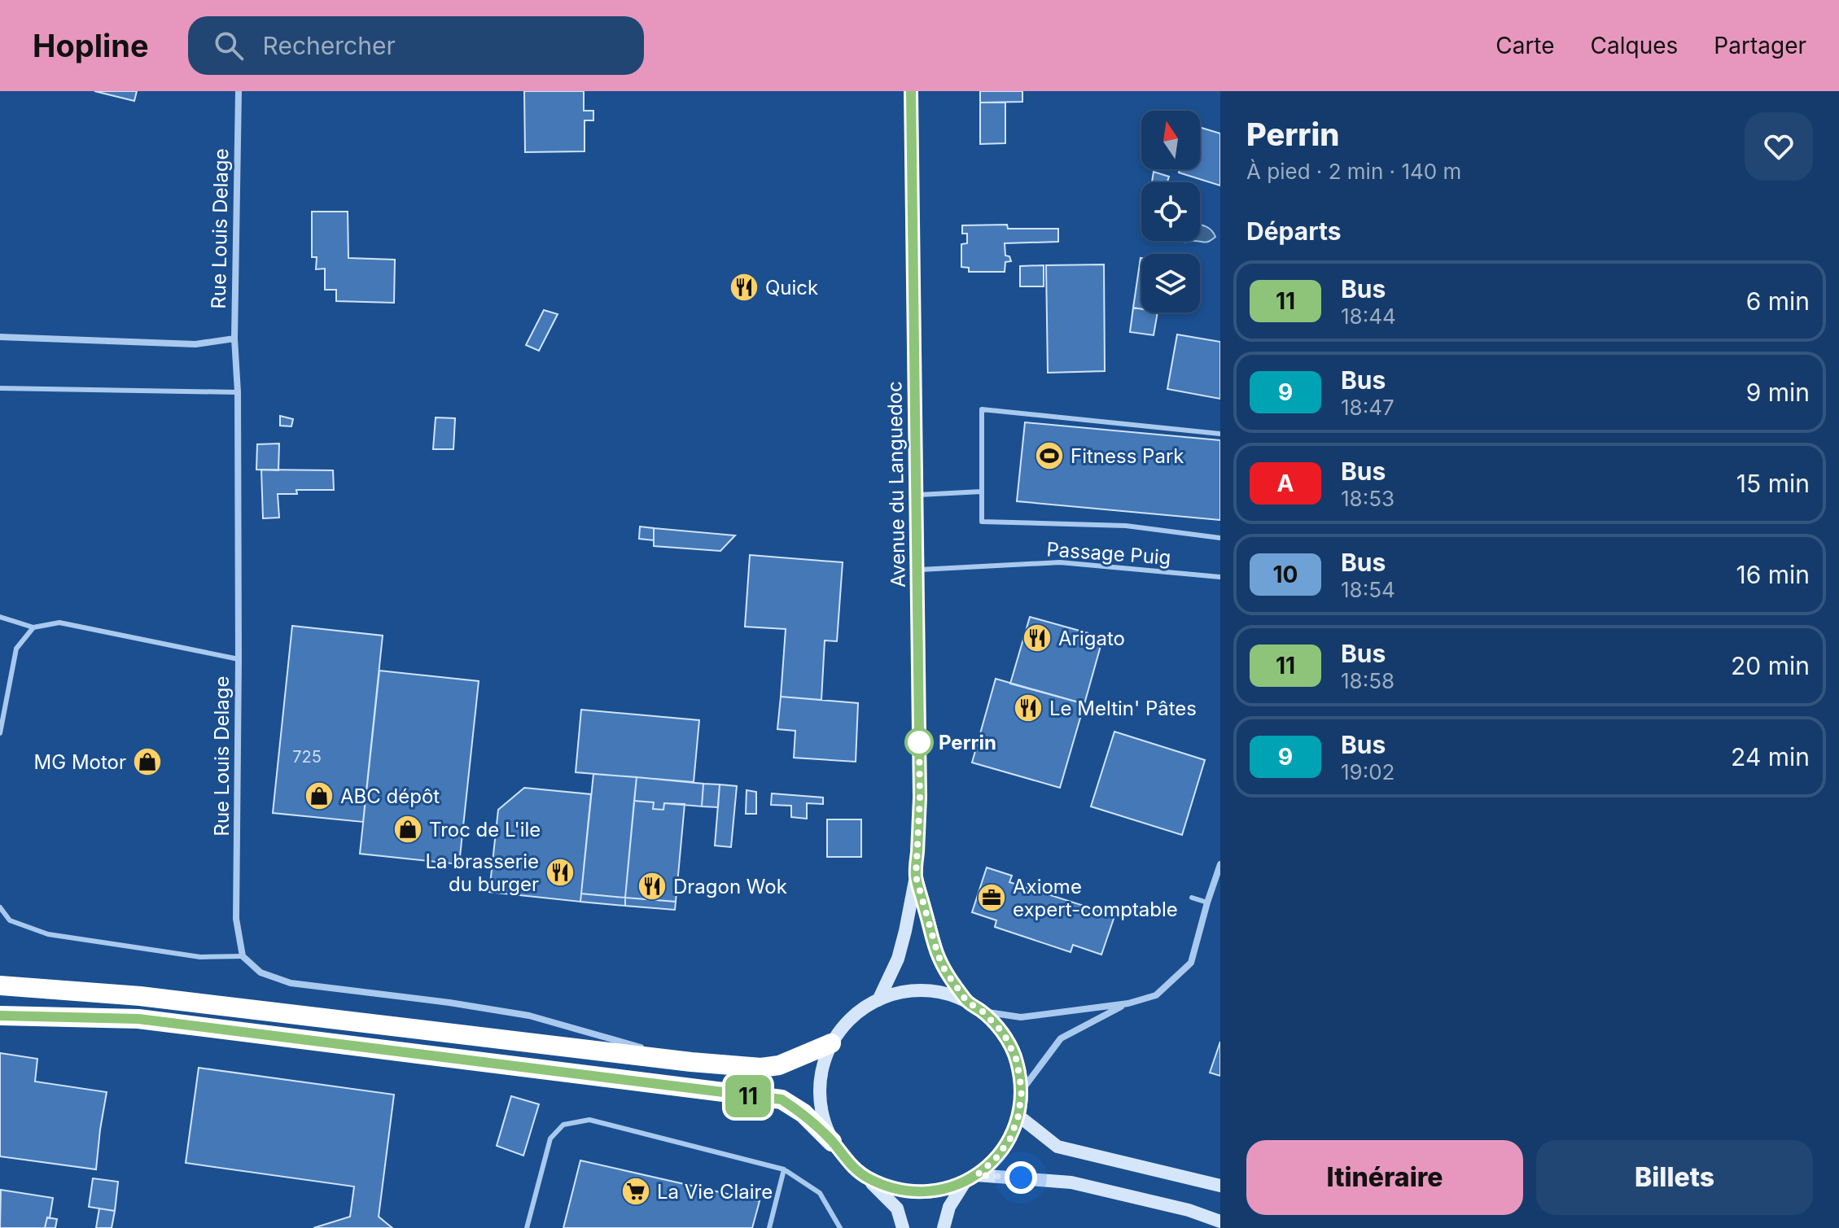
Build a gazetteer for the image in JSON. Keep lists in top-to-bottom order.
{
  "streets": {
    "main road": ["Avenue du Languedoc"],
    "street": ["Rue Louis Delage"],
    "lane": ["Passage Puig"]
  },
  "crossings": [
    ["Avenue du Languedoc", "Passage Puig"]
  ],
  "places": {
    "restaurant": [
      "Quick",
      "Arigato",
      "Le Meltin' Pâtes",
      "La brasserie du burger",
      "Dragon Wok"
    ],
    "sports": ["Fitness Park"],
    "other": ["Perrin"],
    "shop": ["MG Motor", "ABC dépôt", "Troc de L'ile"],
    "office": ["Axiome expert-comptable"],
    "supermarket": ["La Vie Claire"]
  },
  "lines": ["bus line 11"],
  "house_numbers": ["725"],
  "north": "top",
  "page": {
    "header": "Hopline",
    "search": "Rechercher",
    "nav": ["Carte", "Calques", "Partager"],
    "on_map": "11",
    "heading": [
      ["Perrin", "À pied · 2 min · 140 m"],
      "Départs"
    ],
    "list": [
      {
        "mark": "11",
        "name": "Bus",
        "note": "18:44",
        "value": "6 min"
      },
      {
        "mark": "9",
        "name": "Bus",
        "note": "18:47",
        "value": "9 min"
      },
      {
        "mark": "A",
        "name": "Bus",
        "note": "18:53",
        "value": "15 min"
      },
      {
        "mark": "10",
        "name": "Bus",
        "note": "18:54",
        "value": "16 min"
      },
      {
        "mark": "11",
        "name": "Bus",
        "note": "18:58",
        "value": "20 min"
      },
      {
        "mark": "9",
        "name": "Bus",
        "note": "19:02",
        "value": "24 min"
      }
    ],
    "buttons": ["Itinéraire", "Billets"]
  }
}
